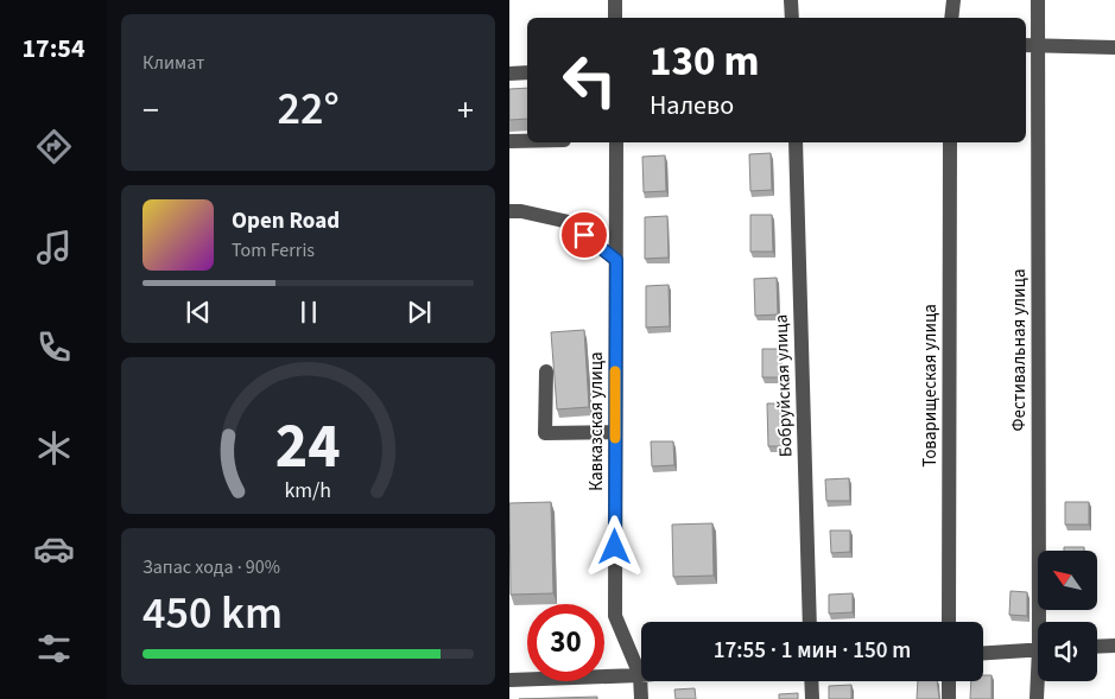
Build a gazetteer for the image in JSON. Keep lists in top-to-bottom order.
{
  "streets": {
    "street": [
      "Фестивальная улица",
      "Бобруйская улица",
      "Товарищеская улица",
      "Кавказская улица"
    ]
  },
  "north": "top left",
  "page": {
    "tabs": "17:54",
    "tile": [
      "Климат",
      ["Запас хода · 90%", "450 km"]
    ],
    "turn": ["130 m", "Налево"],
    "heat": ["−", "22°", "+"],
    "song": ["Open Road", "Tom Ferris"],
    "limit": "30",
    "trip": "17:55 · 1 мин · 150 m",
    "gauge": ["24", "km/h"]
  }
}
